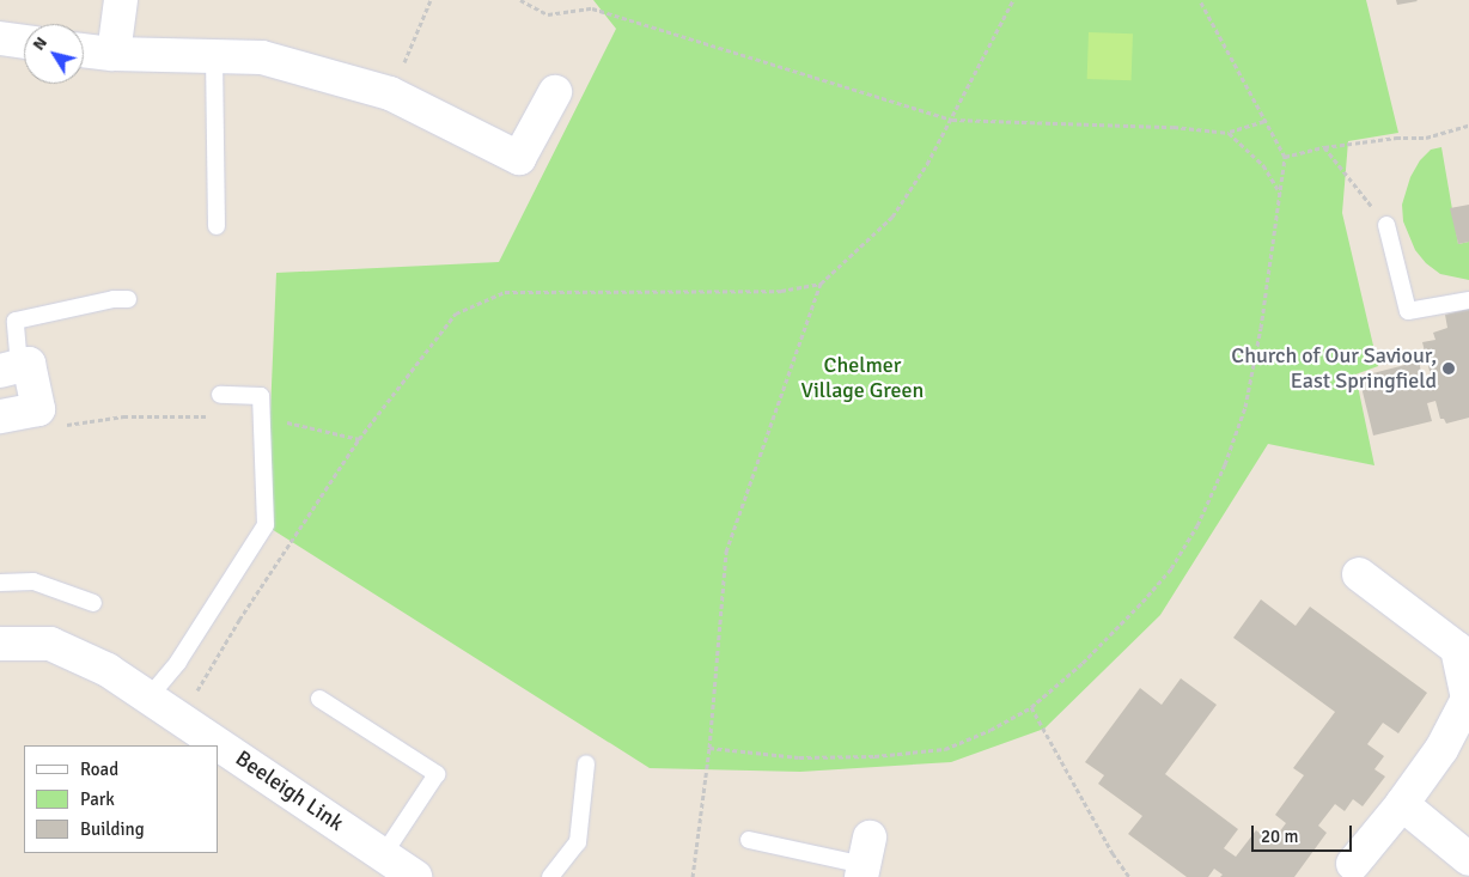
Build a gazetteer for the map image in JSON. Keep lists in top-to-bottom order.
{
  "streets": {
    "street": ["Beeleigh Link"]
  },
  "parks": ["Chelmer Village Green"],
  "places": ["Church of Our Saviour, East Springfield"],
  "legend": ["Road", "Park", "Building"],
  "scale_bar": "20 m",
  "north": "top left"
}
